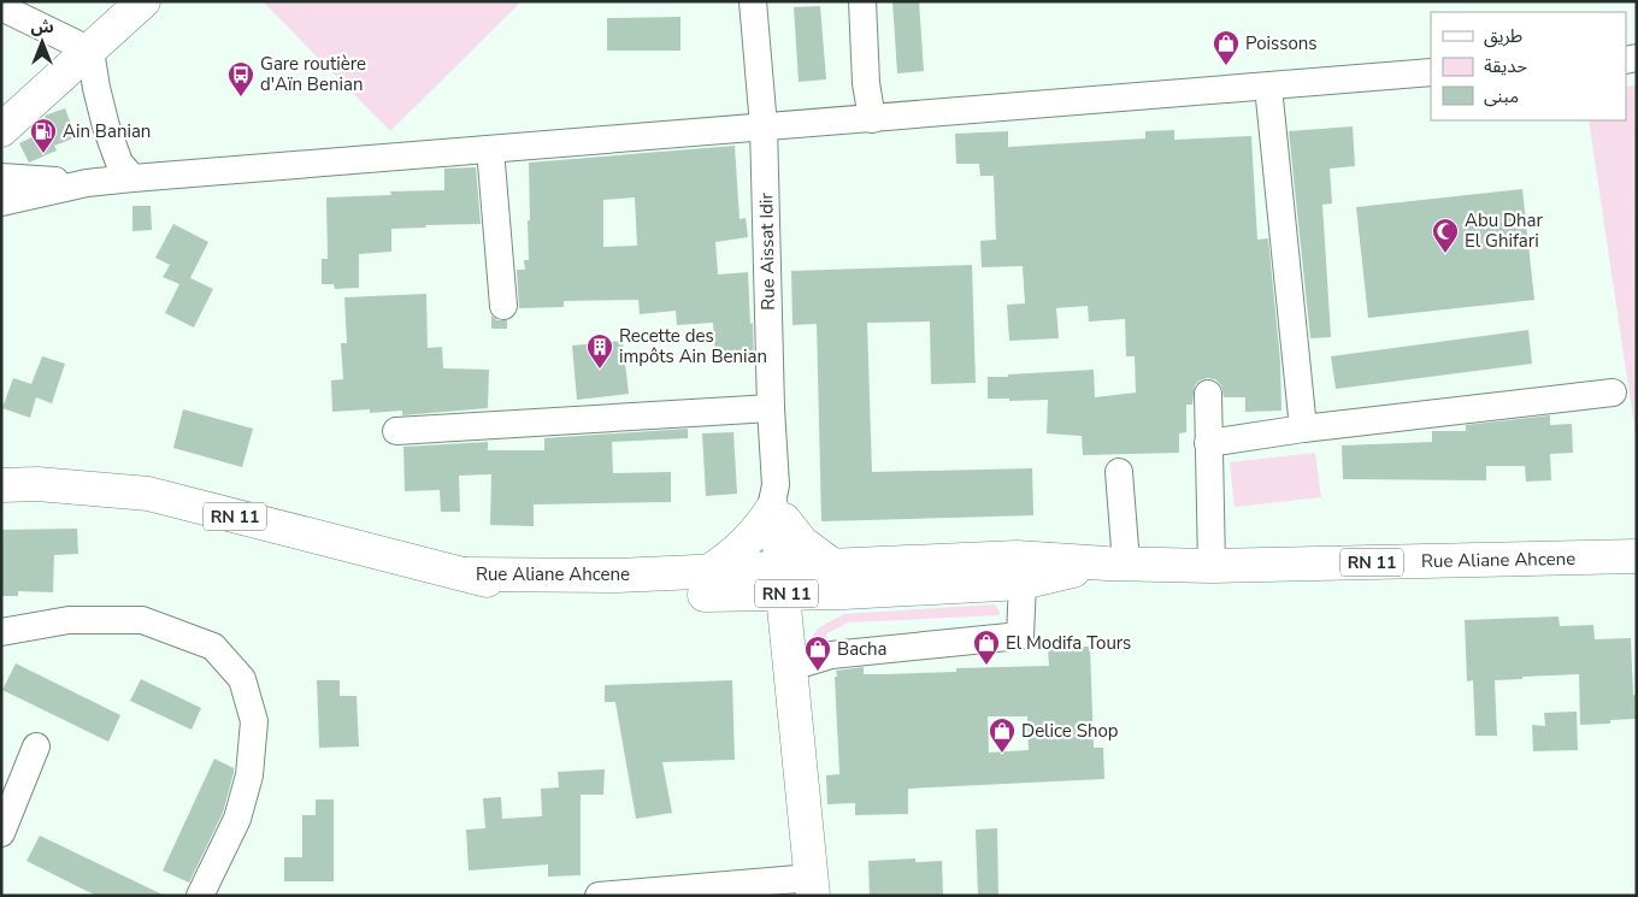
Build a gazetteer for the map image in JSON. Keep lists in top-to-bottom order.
{
  "streets": {
    "main road": ["RN 11", "Rue Aliane Ahcene"],
    "street": ["Rue Aissat Idir"]
  },
  "crossings": [
    ["Rue Aissat Idir", "Rue Aliane Ahcene"]
  ],
  "places": {
    "shop": [
      "Poissons",
      "El Modifa Tours",
      "Bacha",
      "Delice Shop"
    ],
    "bus stop": ["Gare routière d'Aïn Benian"],
    "fuel station": ["Ain Banian"],
    "mosque": ["Abu Dhar El Ghifari"],
    "building": ["Recette des impôts Ain Benian"]
  },
  "legend": ["طريق", "حديقة", "مبنى"],
  "north": "top"
}
